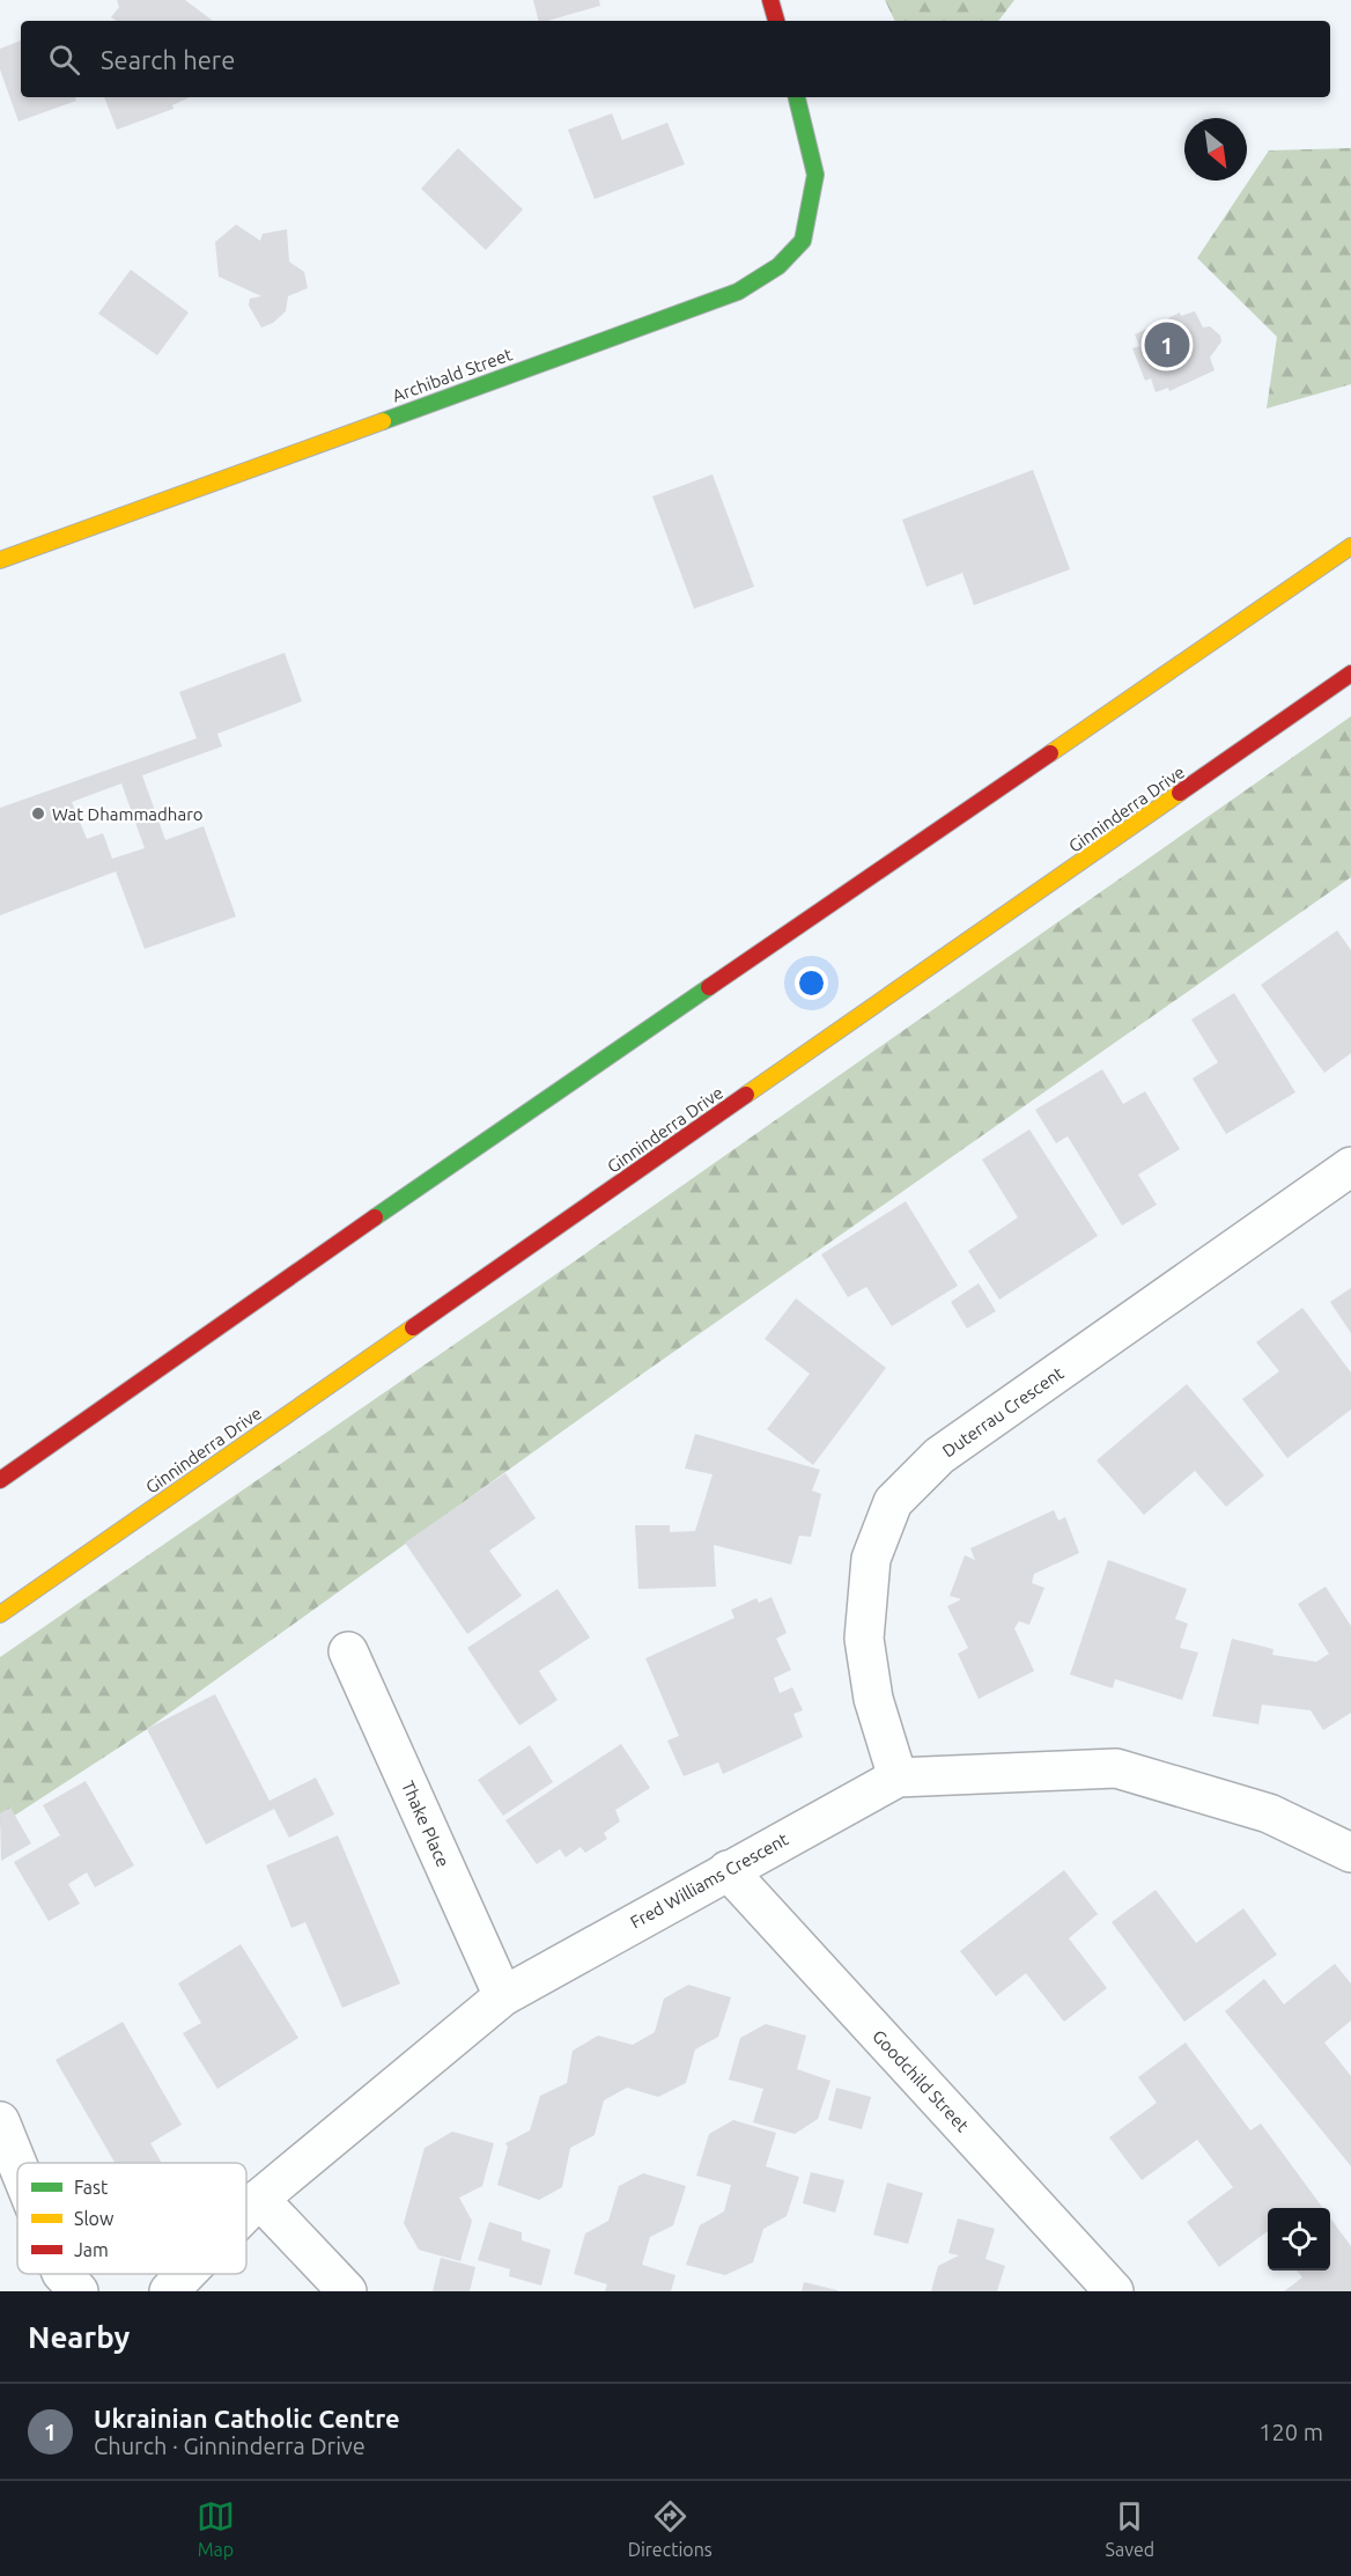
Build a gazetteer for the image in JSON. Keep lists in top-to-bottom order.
{
  "streets": {
    "main road": ["Archibald Street", "Ginninderra Drive"],
    "street": [
      "Duterrau Crescent",
      "Thake Place",
      "Fred Williams Crescent",
      "Goodchild Street"
    ]
  },
  "crossings": [
    ["Duterrau Crescent", "Fred Williams Crescent"],
    ["Thake Place", "Fred Williams Crescent"],
    ["Fred Williams Crescent", "Goodchild Street"]
  ],
  "places": ["Wat Dhammadharo"],
  "legend": ["Fast", "Slow", "Jam"],
  "north": "bottom right",
  "page": {
    "search": "Search here",
    "pins": "1",
    "heading": "Nearby",
    "list": [
      {
        "mark": "1",
        "name": "Ukrainian Catholic Centre",
        "note": "Church · Ginninderra Drive",
        "value": "120 m"
      }
    ],
    "nav": ["Map", "Directions", "Saved"]
  }
}
